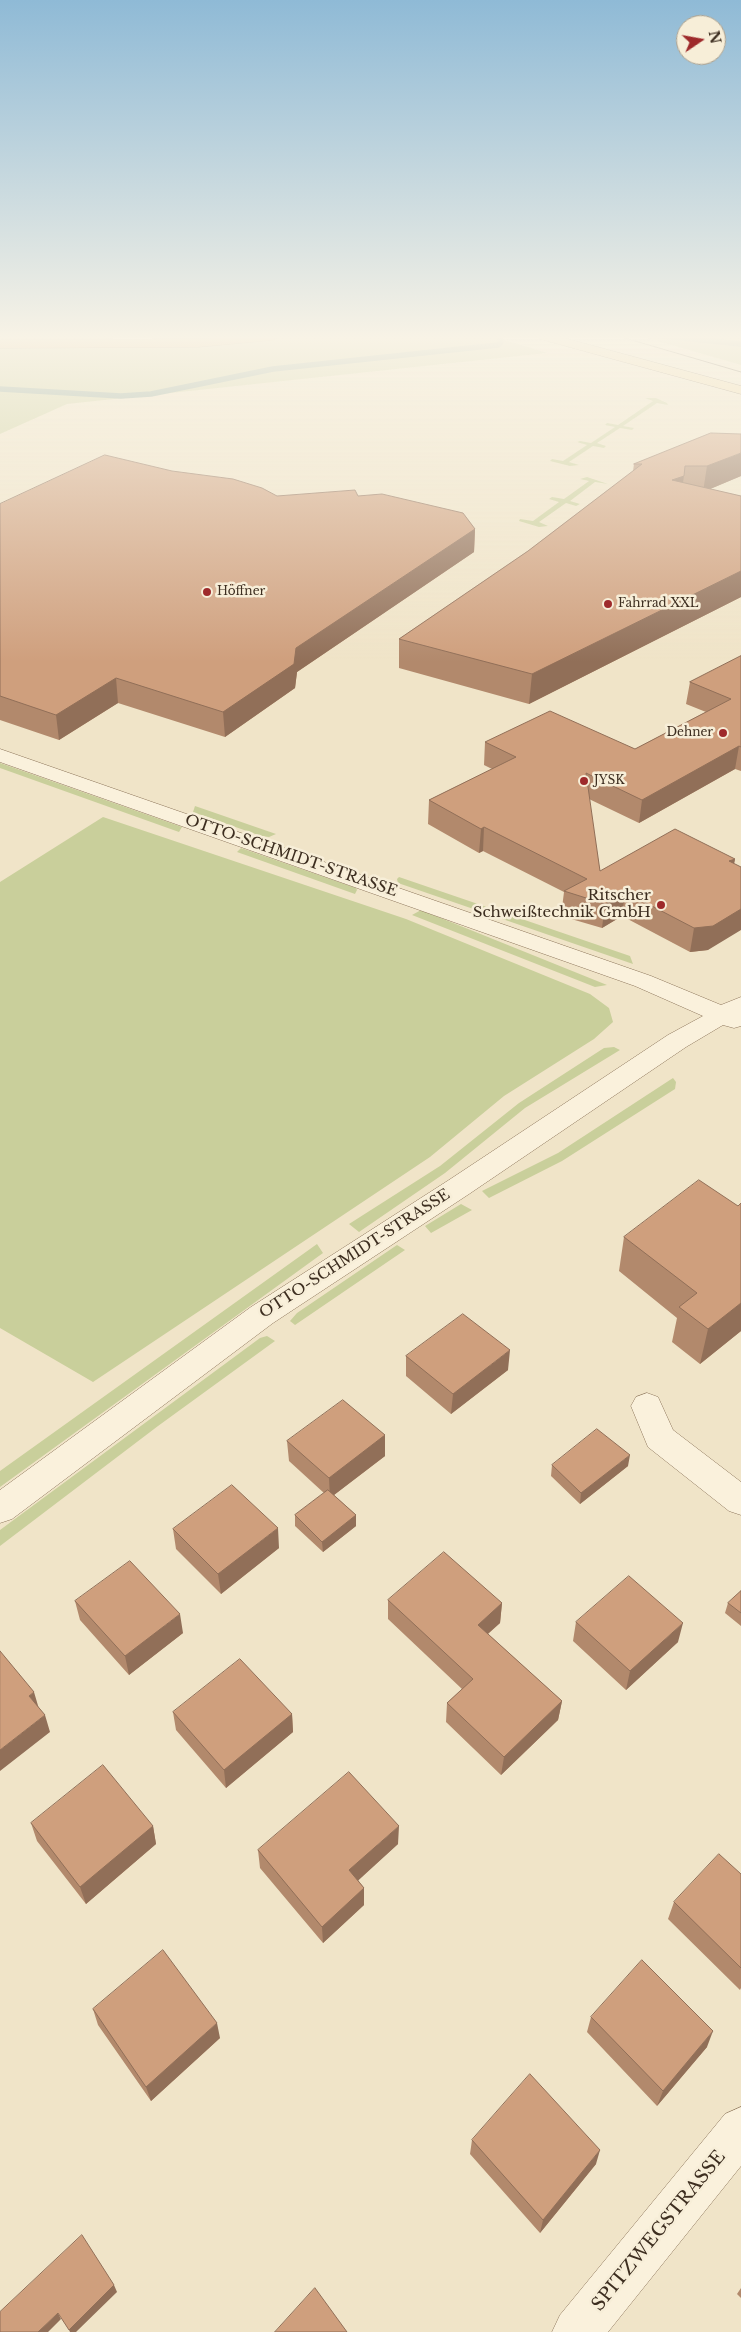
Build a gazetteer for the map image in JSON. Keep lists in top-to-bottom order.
{
  "streets": {
    "street": ["OTTO-SCHMIDT-STRASSE", "SPITZWEGSTRASSE"]
  },
  "places": [
    "Höffner",
    "Fahrrad XXL",
    "Dehner",
    "JYSK",
    "Ritscher Schweißtechnik GmbH"
  ],
  "north": "right"
}
